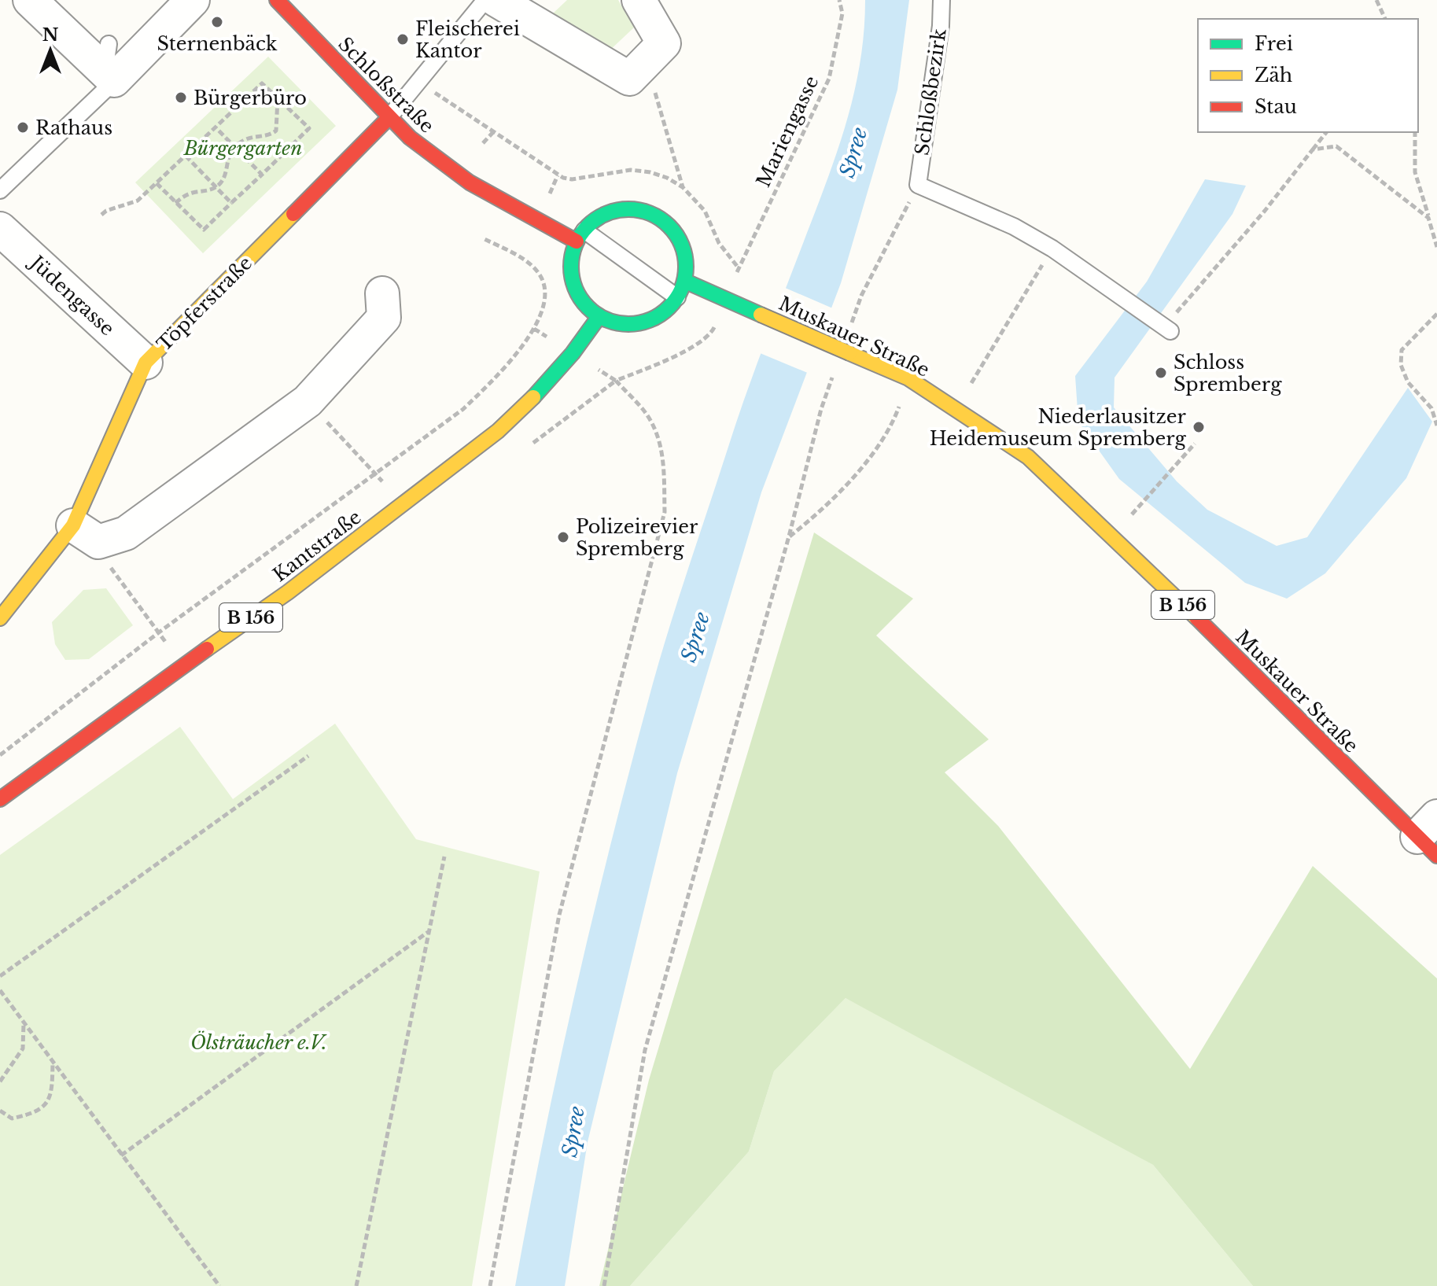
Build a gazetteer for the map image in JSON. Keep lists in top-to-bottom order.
{
  "streets": {
    "main road": [
      "Schloßstraße",
      "Töpferstraße",
      "Muskauer Straße",
      "Kantstraße",
      "B 156"
    ],
    "street": ["Jüdengasse"],
    "lane": ["Schloßbezirk"],
    "path": ["Mariengasse"]
  },
  "crossings": [
    ["Schloßstraße", "Töpferstraße"],
    ["Jüdengasse", "Töpferstraße"]
  ],
  "water": ["Spree"],
  "parks": ["Bürgergarten", "Ölsträucher e.V."],
  "places": [
    "Sternenbäck",
    "Fleischerei Kantor",
    "Bürgerbüro",
    "Rathaus",
    "Schloss Spremberg",
    "Niederlausitzer Heidemuseum Spremberg",
    "Polizeirevier Spremberg"
  ],
  "legend": ["Frei", "Zäh", "Stau"],
  "north": "top"
}
